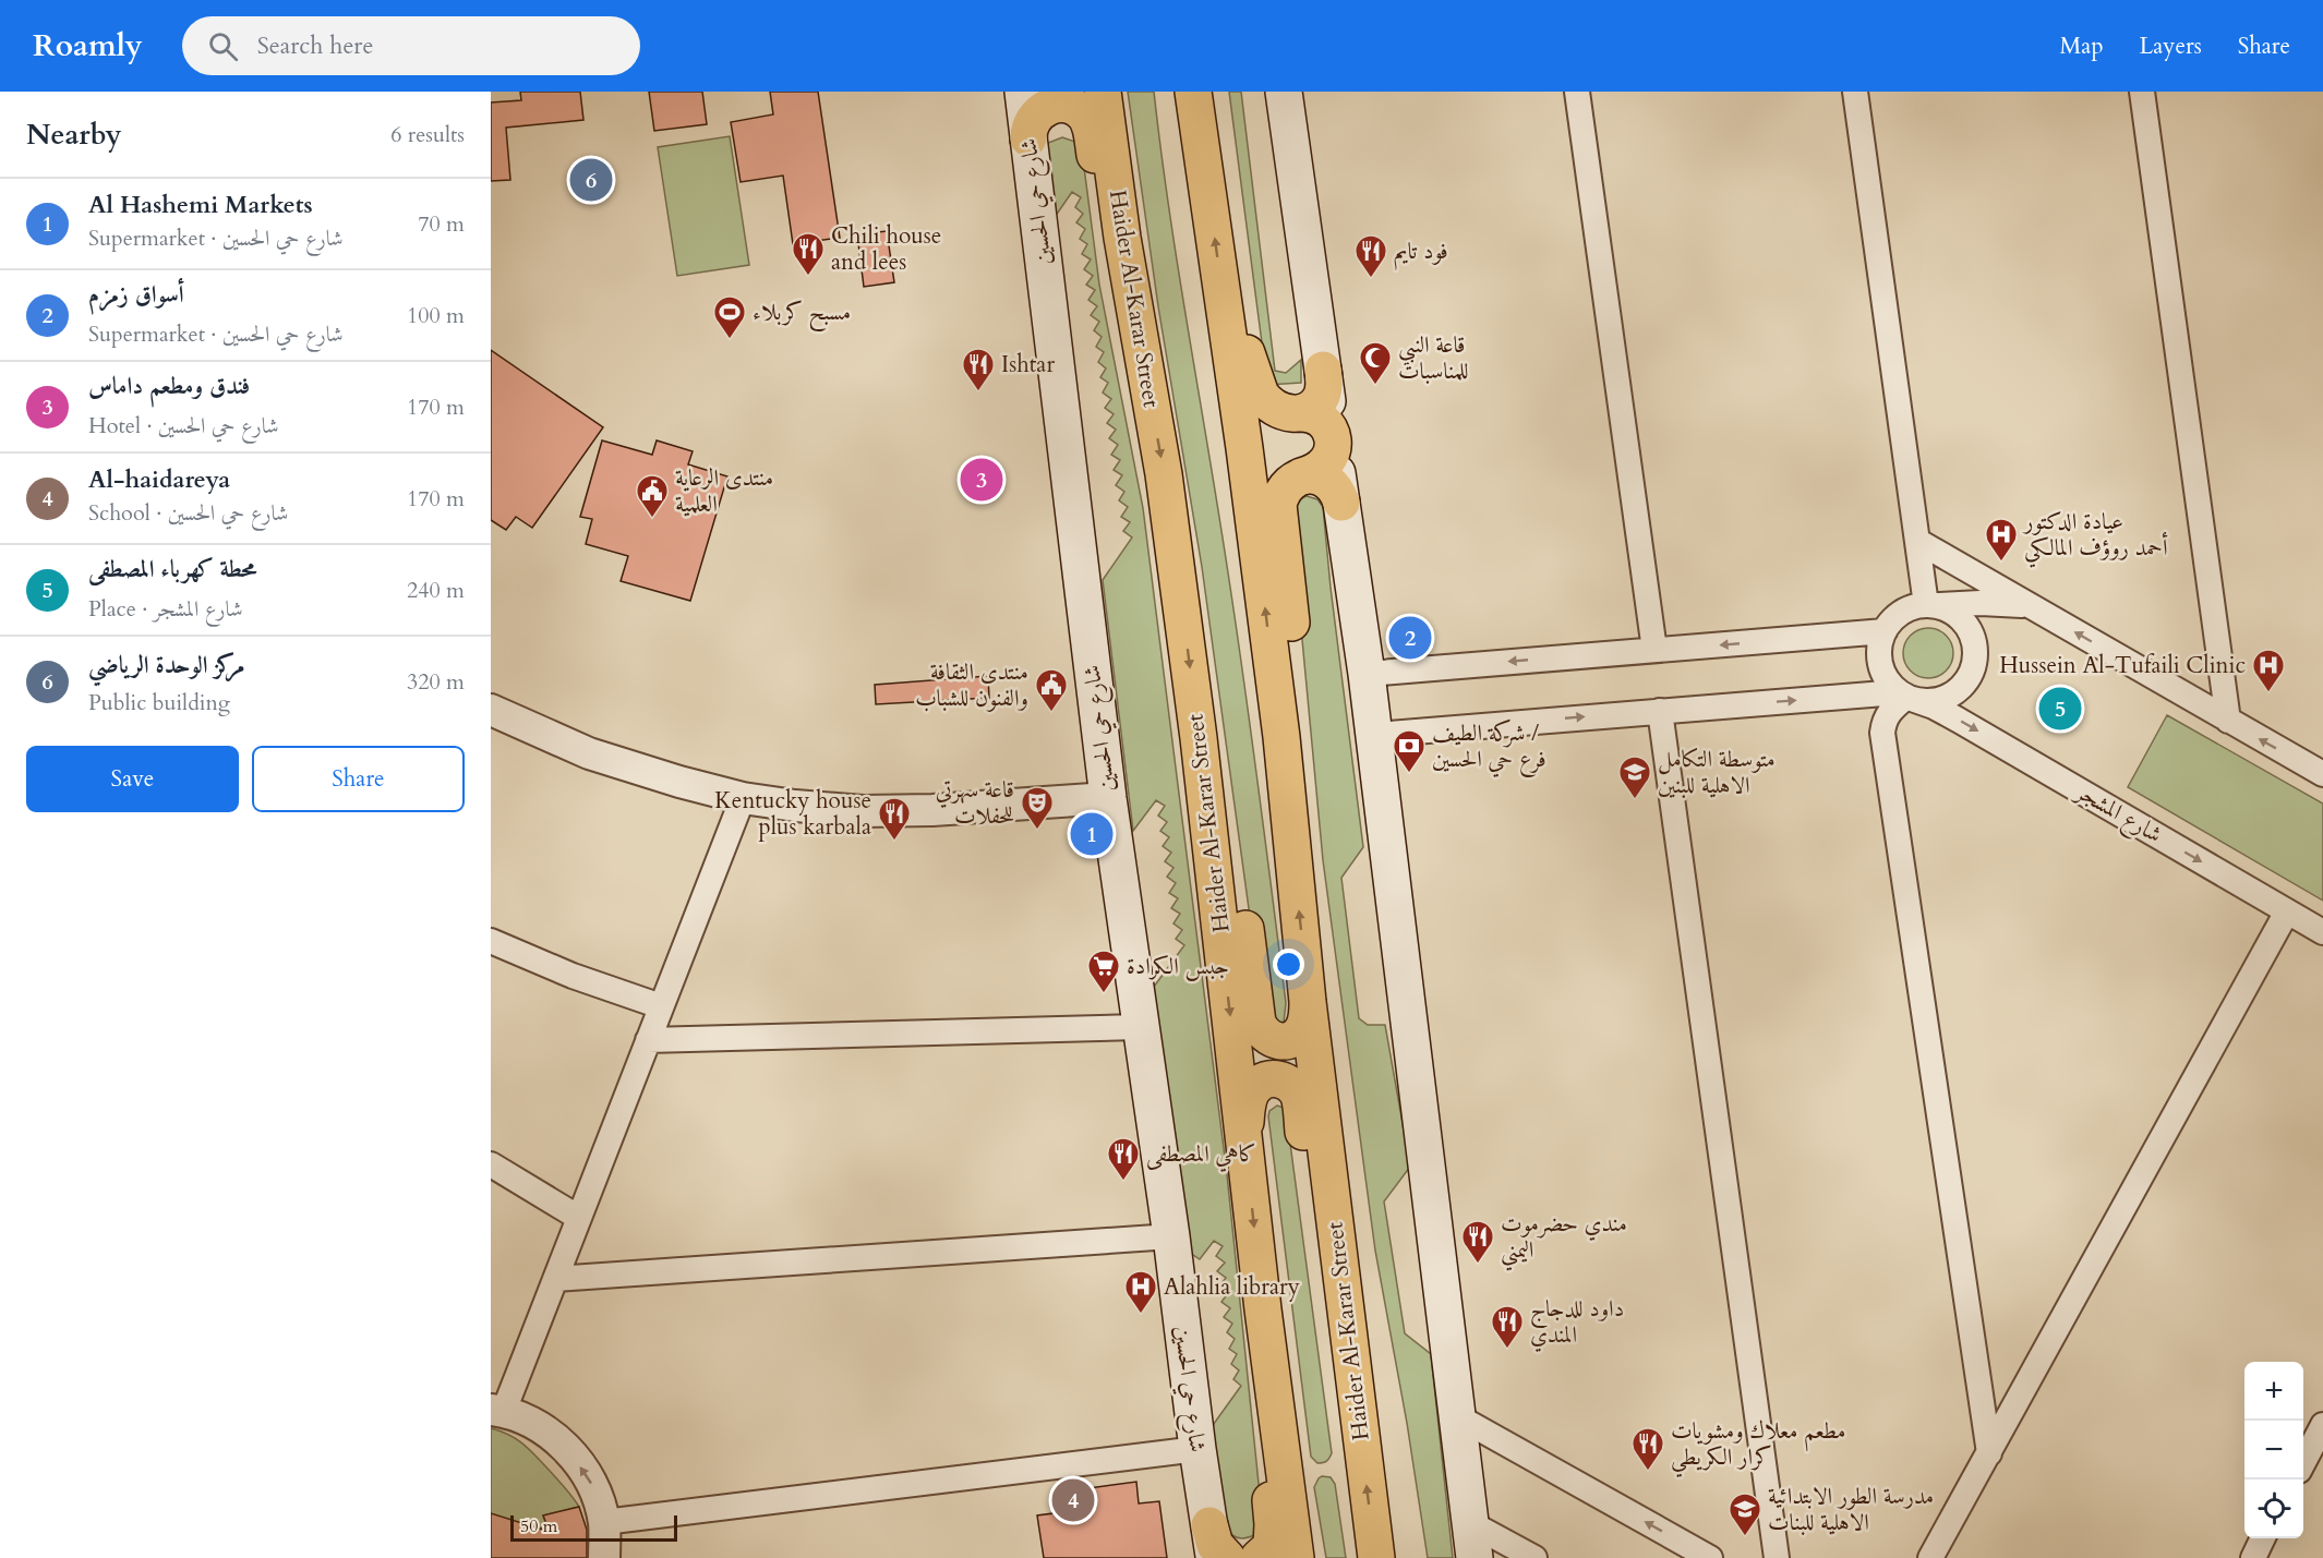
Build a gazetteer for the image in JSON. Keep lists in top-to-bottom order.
{
  "streets": {
    "highway": ["Haider Al-Karar Street"],
    "main road": ["شارع حي الحسين"],
    "street": ["شارع المشجر"]
  },
  "places": {
    "restaurant": [
      "Chili house and lees",
      "فود تايم",
      "Ishtar",
      "Kentucky house plus karbala",
      "كاهي المصطفى",
      "مندي حضرموت اليمني",
      "داود للدجاج المندي",
      "مطعم معلاك ومشويات كرار الكريطي"
    ],
    "sports": ["مسبح كربلاء"],
    "mosque": ["قاعة النبي للمناسبات"],
    "public building": ["منتدى الرعاية العلمية", "منتدى الثقافة والفنون للشباب"],
    "hospital": ["عيادة الدكتور أحمد روؤف المالكي", "Hussein Al-Tufaili Clinic", "Alahlia library"],
    "bank": ["شركة الطيف / فرع حي الحسين"],
    "school or university": ["متوسطة التكامل الاهلية للبنين", "مدرسة الطور الابتدائية الاهلية للبنات"],
    "theatre": ["قاعة سهرتي للحفلات"],
    "supermarket": ["جبس الكرادة"]
  },
  "scale_bar": "50 m",
  "page": {
    "header": "Roamly",
    "search": "Search here",
    "nav": ["Map", "Layers", "Share"],
    "heading": ["Nearby", "6 results"],
    "pins": [
      "6",
      "3",
      "2",
      "5",
      "1",
      "4"
    ],
    "list": [
      {
        "mark": "1",
        "name": "Al Hashemi Markets",
        "note": "Supermarket · شارع حي الحسين",
        "value": "70 m"
      },
      {
        "mark": "2",
        "name": "أسواق زمزم",
        "note": "Supermarket · شارع حي الحسين",
        "value": "100 m"
      },
      {
        "mark": "3",
        "name": "فندق ومطعم داماس",
        "note": "Hotel · شارع حي الحسين",
        "value": "170 m"
      },
      {
        "mark": "4",
        "name": "Al-haidareya",
        "note": "School · شارع حي الحسين",
        "value": "170 m"
      },
      {
        "mark": "5",
        "name": "محطة كهرباء المصطفى",
        "note": "Place · شارع المشجر",
        "value": "240 m"
      },
      {
        "mark": "6",
        "name": "مركز الوحدة الرياضي",
        "note": "Public building",
        "value": "320 m"
      }
    ],
    "buttons": ["Save", "Share"],
    "map_buttons": ["+", "−"],
    "scale": "50 m"
  }
}
